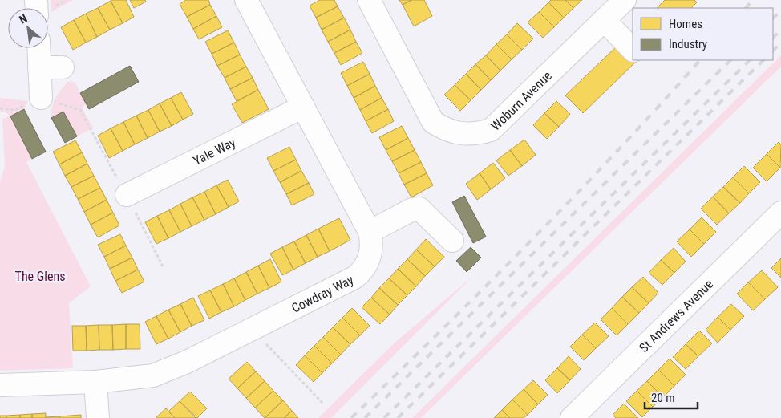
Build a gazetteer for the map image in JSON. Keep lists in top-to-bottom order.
{
  "streets": {
    "street": [
      "Woburn Avenue",
      "Yale Way",
      "Cowdray Way",
      "St Andrews Avenue"
    ]
  },
  "crossings": [
    ["Yale Way", "Cowdray Way"]
  ],
  "parks": ["The Glens"],
  "legend": ["Homes", "Industry"],
  "scale_bar": "20 m",
  "north": "top left"
}
